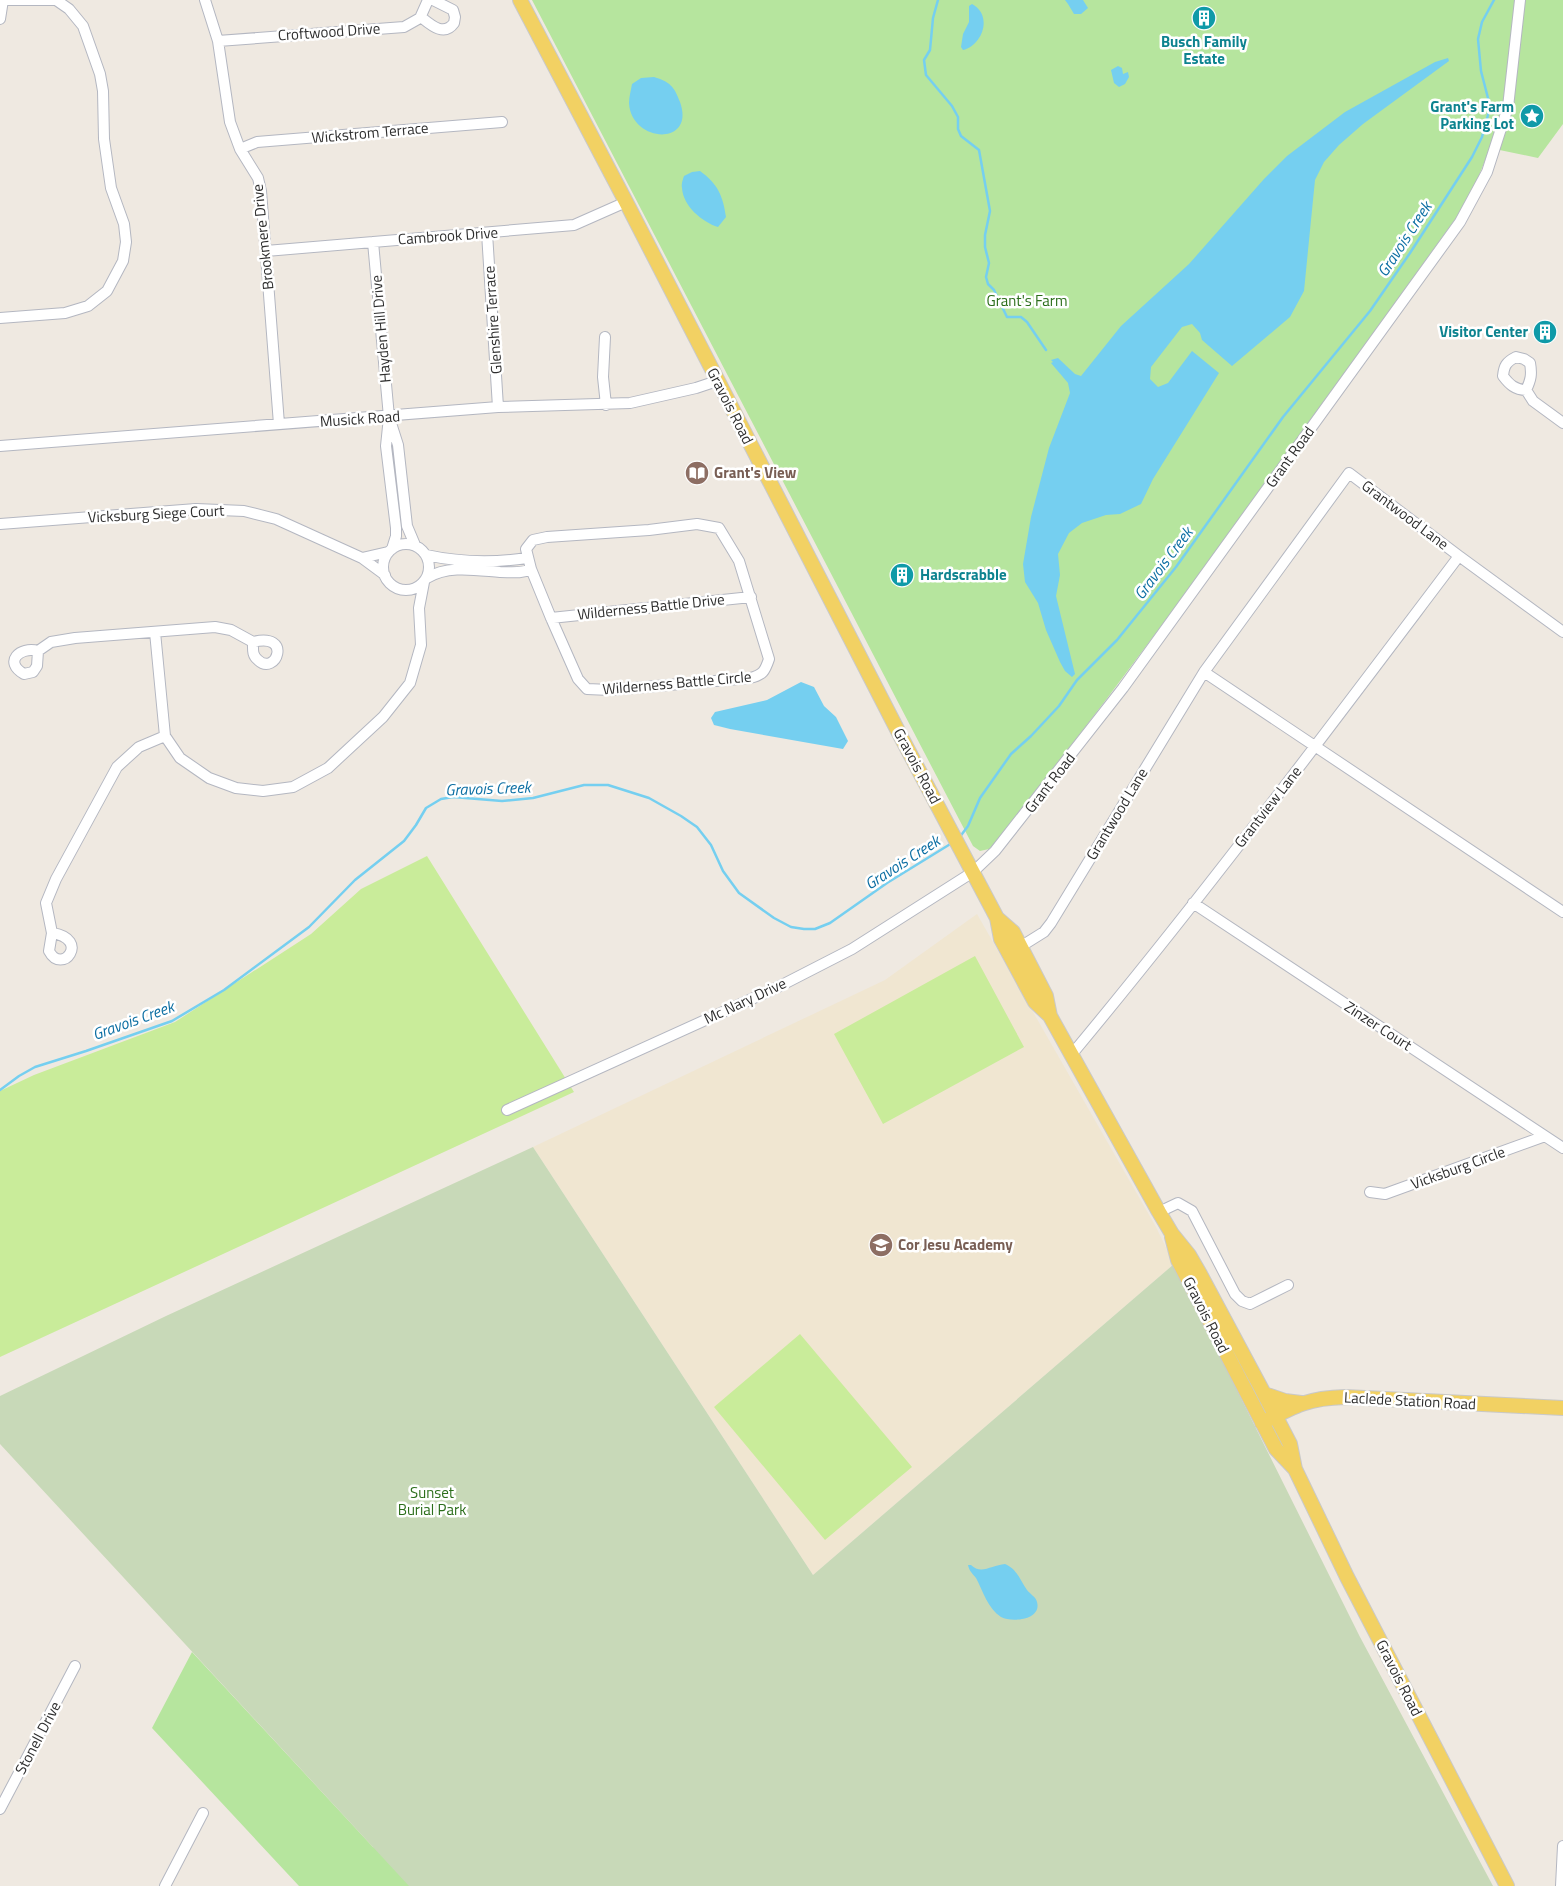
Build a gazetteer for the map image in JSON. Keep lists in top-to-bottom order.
{
  "streets": {
    "main road": ["Gravois Road", "Laclede Station Road"],
    "street": [
      "Croftwood Drive",
      "Wickstrom Terrace",
      "Cambrook Drive",
      "Brookmere Drive",
      "Glenshire Terrace",
      "Hayden Hill Drive",
      "Musick Road",
      "Grant Road",
      "Vicksburg Siege Court",
      "Grantwood Lane",
      "Wilderness Battle Drive",
      "Wilderness Battle Circle",
      "Grantview Lane",
      "Mc Nary Drive",
      "Zinzer Court",
      "Vicksburg Circle",
      "Stonell Drive"
    ]
  },
  "crossings": [
    ["Croftwood Drive", "Brookmere Drive"],
    ["Wickstrom Terrace", "Brookmere Drive"],
    ["Cambrook Drive", "Brookmere Drive"],
    ["Cambrook Drive", "Glenshire Terrace"],
    ["Cambrook Drive", "Hayden Hill Drive"],
    ["Cambrook Drive", "Gravois Road"],
    ["Brookmere Drive", "Musick Road"],
    ["Glenshire Terrace", "Musick Road"],
    ["Hayden Hill Drive", "Musick Road"],
    ["Gravois Road", "Musick Road"],
    ["Gravois Road", "Grant Road"],
    ["Gravois Road", "Grantwood Lane"],
    ["Gravois Road", "Grantview Lane"],
    ["Gravois Road", "Mc Nary Drive"],
    ["Gravois Road", "Laclede Station Road"],
    ["Grant Road", "Mc Nary Drive"],
    ["Grantwood Lane", "Grantview Lane"],
    ["Wilderness Battle Drive", "Wilderness Battle Circle"],
    ["Grantview Lane", "Zinzer Court"],
    ["Zinzer Court", "Vicksburg Circle"]
  ],
  "water": ["Gravois Creek"],
  "parks": ["Grant's Farm", "Sunset Burial Park"],
  "places": {
    "building": ["Busch Family Estate", "Visitor Center", "Hardscrabble"],
    "place": ["Grant's Farm Parking Lot"],
    "library": ["Grant's View"],
    "school or university": ["Cor Jesu Academy"]
  }
}
